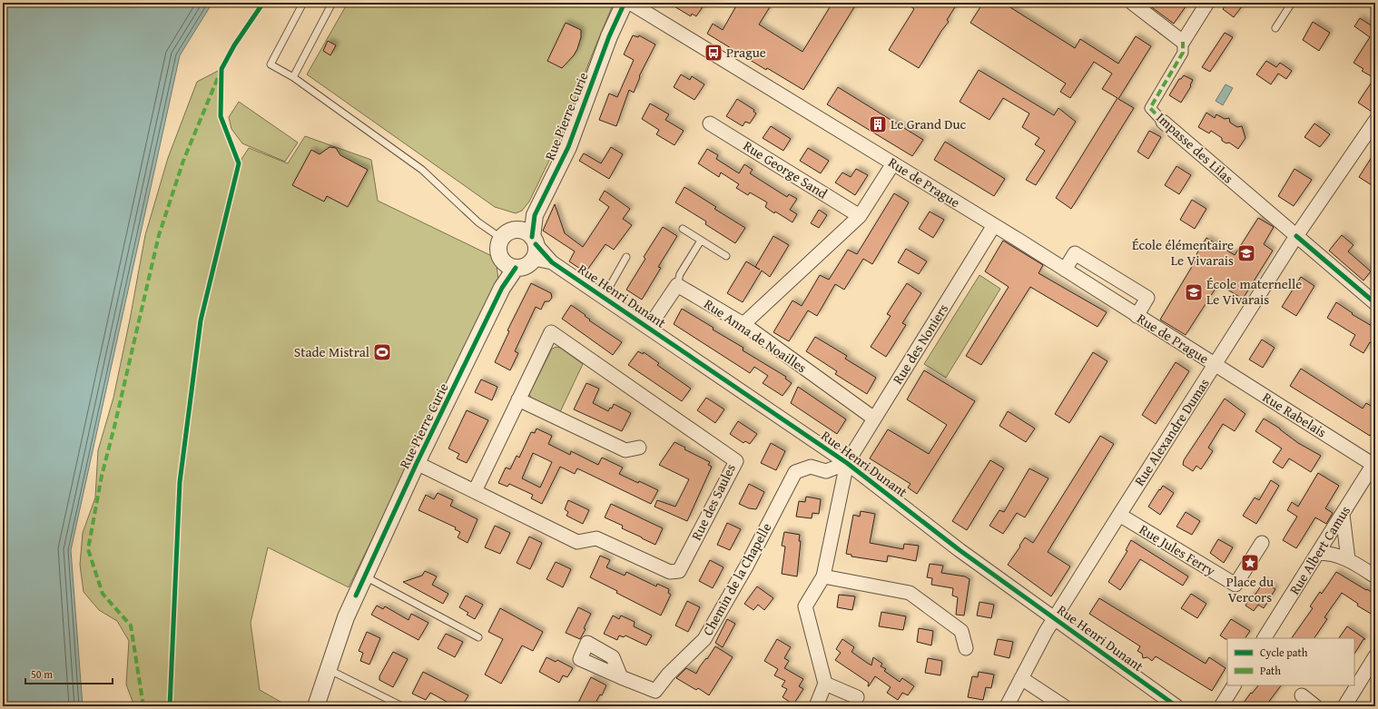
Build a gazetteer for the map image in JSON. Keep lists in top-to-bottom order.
{
  "streets": {
    "street": [
      "Rue Pierre Curie",
      "Impasse des Lilas",
      "Rue George Sand",
      "Rue de Prague",
      "Rue Henri Dunant",
      "Rue Anna de Noailles",
      "Rue des Noniers",
      "Rue Rabelais",
      "Rue Alexandre Dumas",
      "Rue des Saules",
      "Rue Jules Ferry",
      "Rue Albert Camus",
      "Chemin de la Chapelle"
    ]
  },
  "crossings": [
    ["Rue Pierre Curie", "Rue Henri Dunant"],
    ["Rue Pierre Curie", "Rue des Saules"],
    ["Impasse des Lilas", "Rue Alexandre Dumas"],
    ["Rue de Prague", "Rue des Noniers"],
    ["Rue de Prague", "Rue Rabelais"],
    ["Rue de Prague", "Rue Alexandre Dumas"],
    ["Rue Henri Dunant", "Rue des Noniers"],
    ["Rue Henri Dunant", "Rue Alexandre Dumas"],
    ["Rue Henri Dunant", "Chemin de la Chapelle"],
    ["Rue Anna de Noailles", "Rue des Noniers"],
    ["Rue des Noniers", "Chemin de la Chapelle"],
    ["Rue Rabelais", "Rue Alexandre Dumas"],
    ["Rue Rabelais", "Rue Albert Camus"],
    ["Rue Alexandre Dumas", "Rue Jules Ferry"]
  ],
  "places": {
    "bus stop": ["Prague"],
    "building": ["Le Grand Duc"],
    "school or university": ["École élémentaire Le Vivarais", "École maternelle Le Vivarais"],
    "sports": ["Stade Mistral"],
    "place": ["Place du Vercors"]
  },
  "legend": ["Cycle path", "Path"],
  "scale_bar": "50 m"
}
